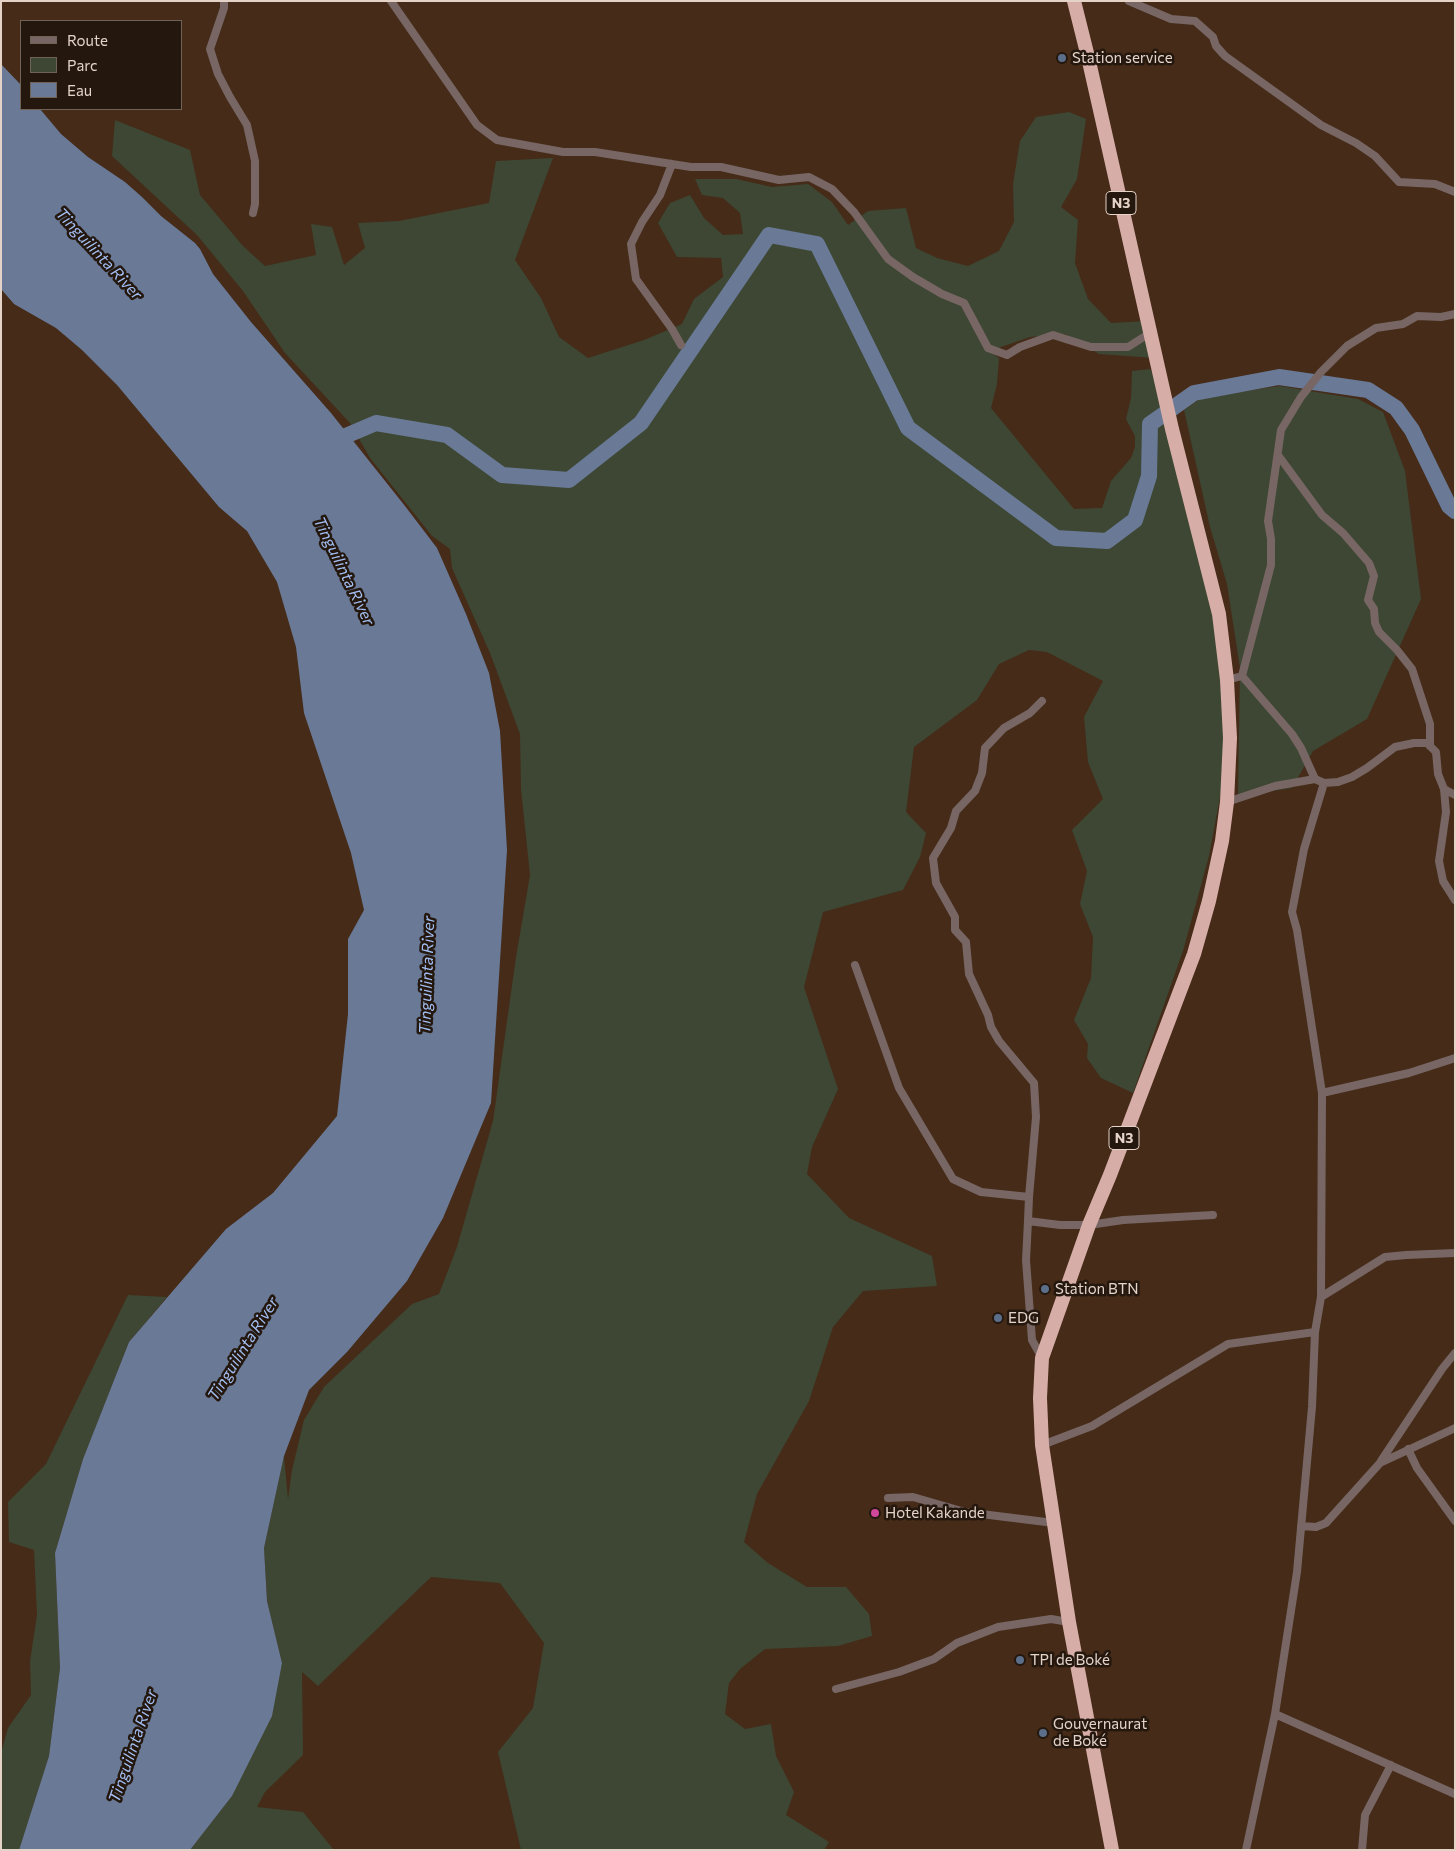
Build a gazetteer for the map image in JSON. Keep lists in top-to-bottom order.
{
  "streets": {
    "highway": ["N3"]
  },
  "water": ["Tinguilinta River"],
  "places": [
    "Station service",
    "Station BTN",
    "EDG",
    "Hotel Kakande",
    "TPI de Boké",
    "Gouvernaurat de Boké"
  ],
  "legend": ["Route", "Parc", "Eau"]
}
